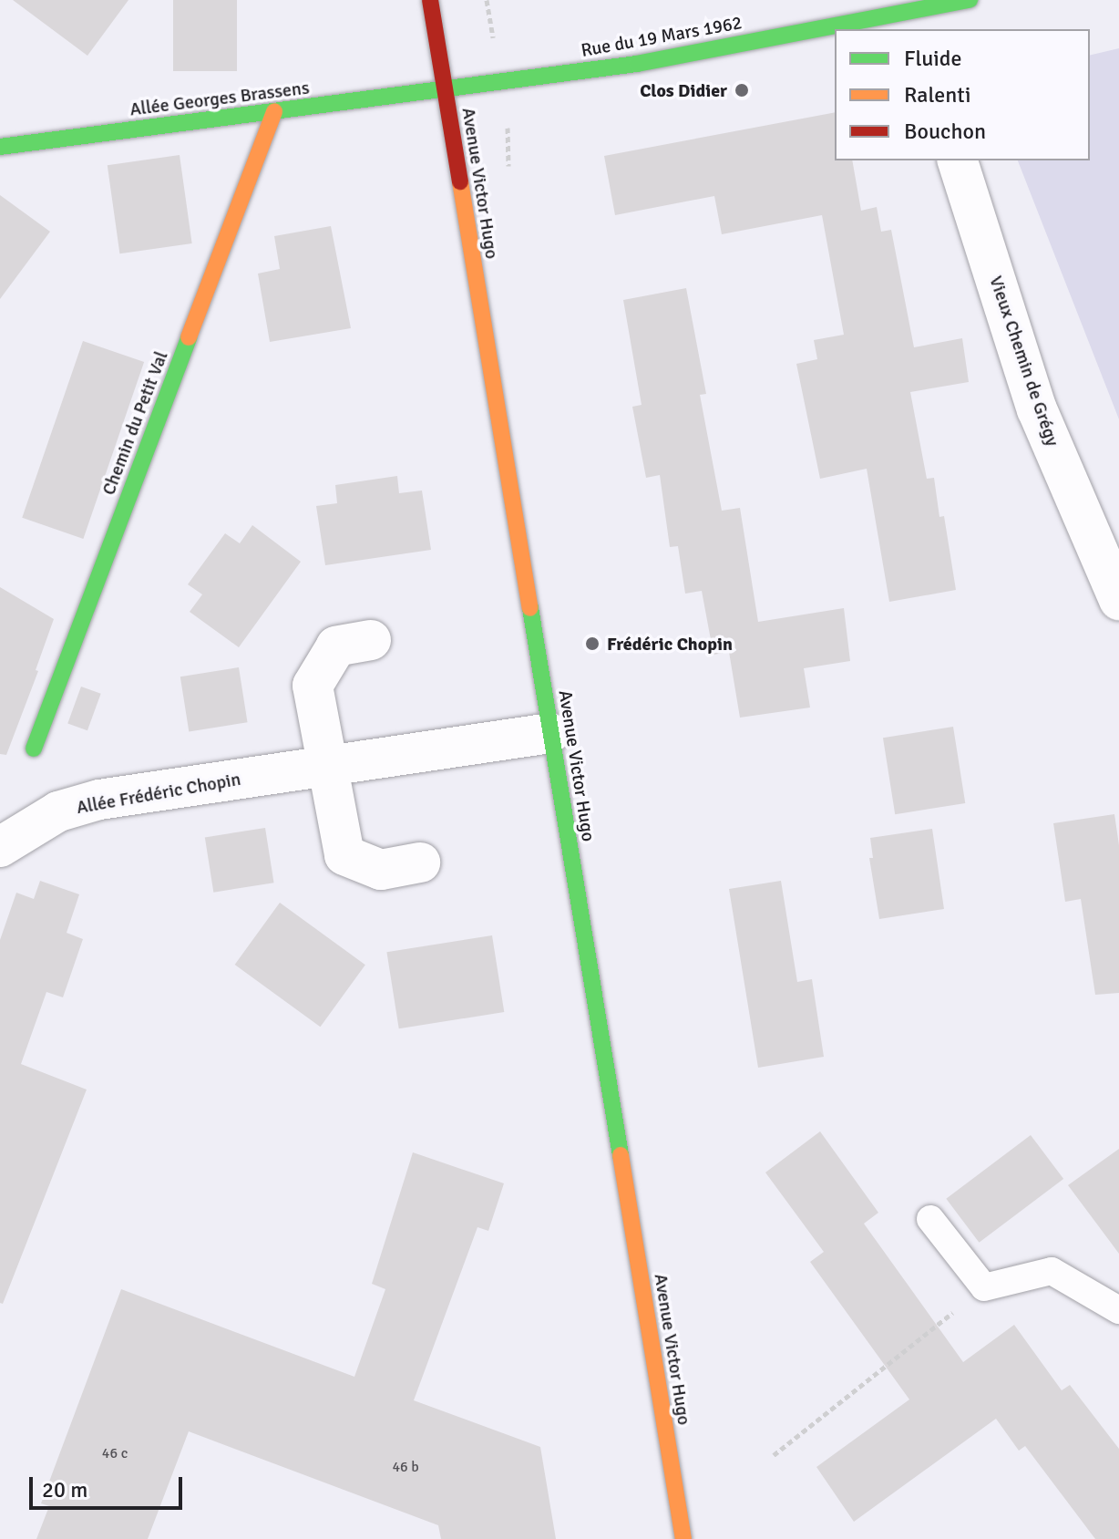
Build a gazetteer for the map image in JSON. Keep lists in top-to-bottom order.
{
  "streets": {
    "street": [
      "Rue du 19 Mars 1962",
      "Allée Georges Brassens",
      "Avenue Victor Hugo",
      "Vieux Chemin de Grégy",
      "Chemin du Petit Val",
      "Allée Frédéric Chopin"
    ]
  },
  "crossings": [
    ["Rue du 19 Mars 1962", "Allée Georges Brassens"],
    ["Rue du 19 Mars 1962", "Avenue Victor Hugo"],
    ["Allée Georges Brassens", "Avenue Victor Hugo"],
    ["Allée Georges Brassens", "Chemin du Petit Val"],
    ["Avenue Victor Hugo", "Allée Frédéric Chopin"]
  ],
  "places": ["Clos Didier", "Frédéric Chopin"],
  "house_numbers": ["46 c", "46 b"],
  "legend": ["Fluide", "Ralenti", "Bouchon"],
  "scale_bar": "20 m"
}
